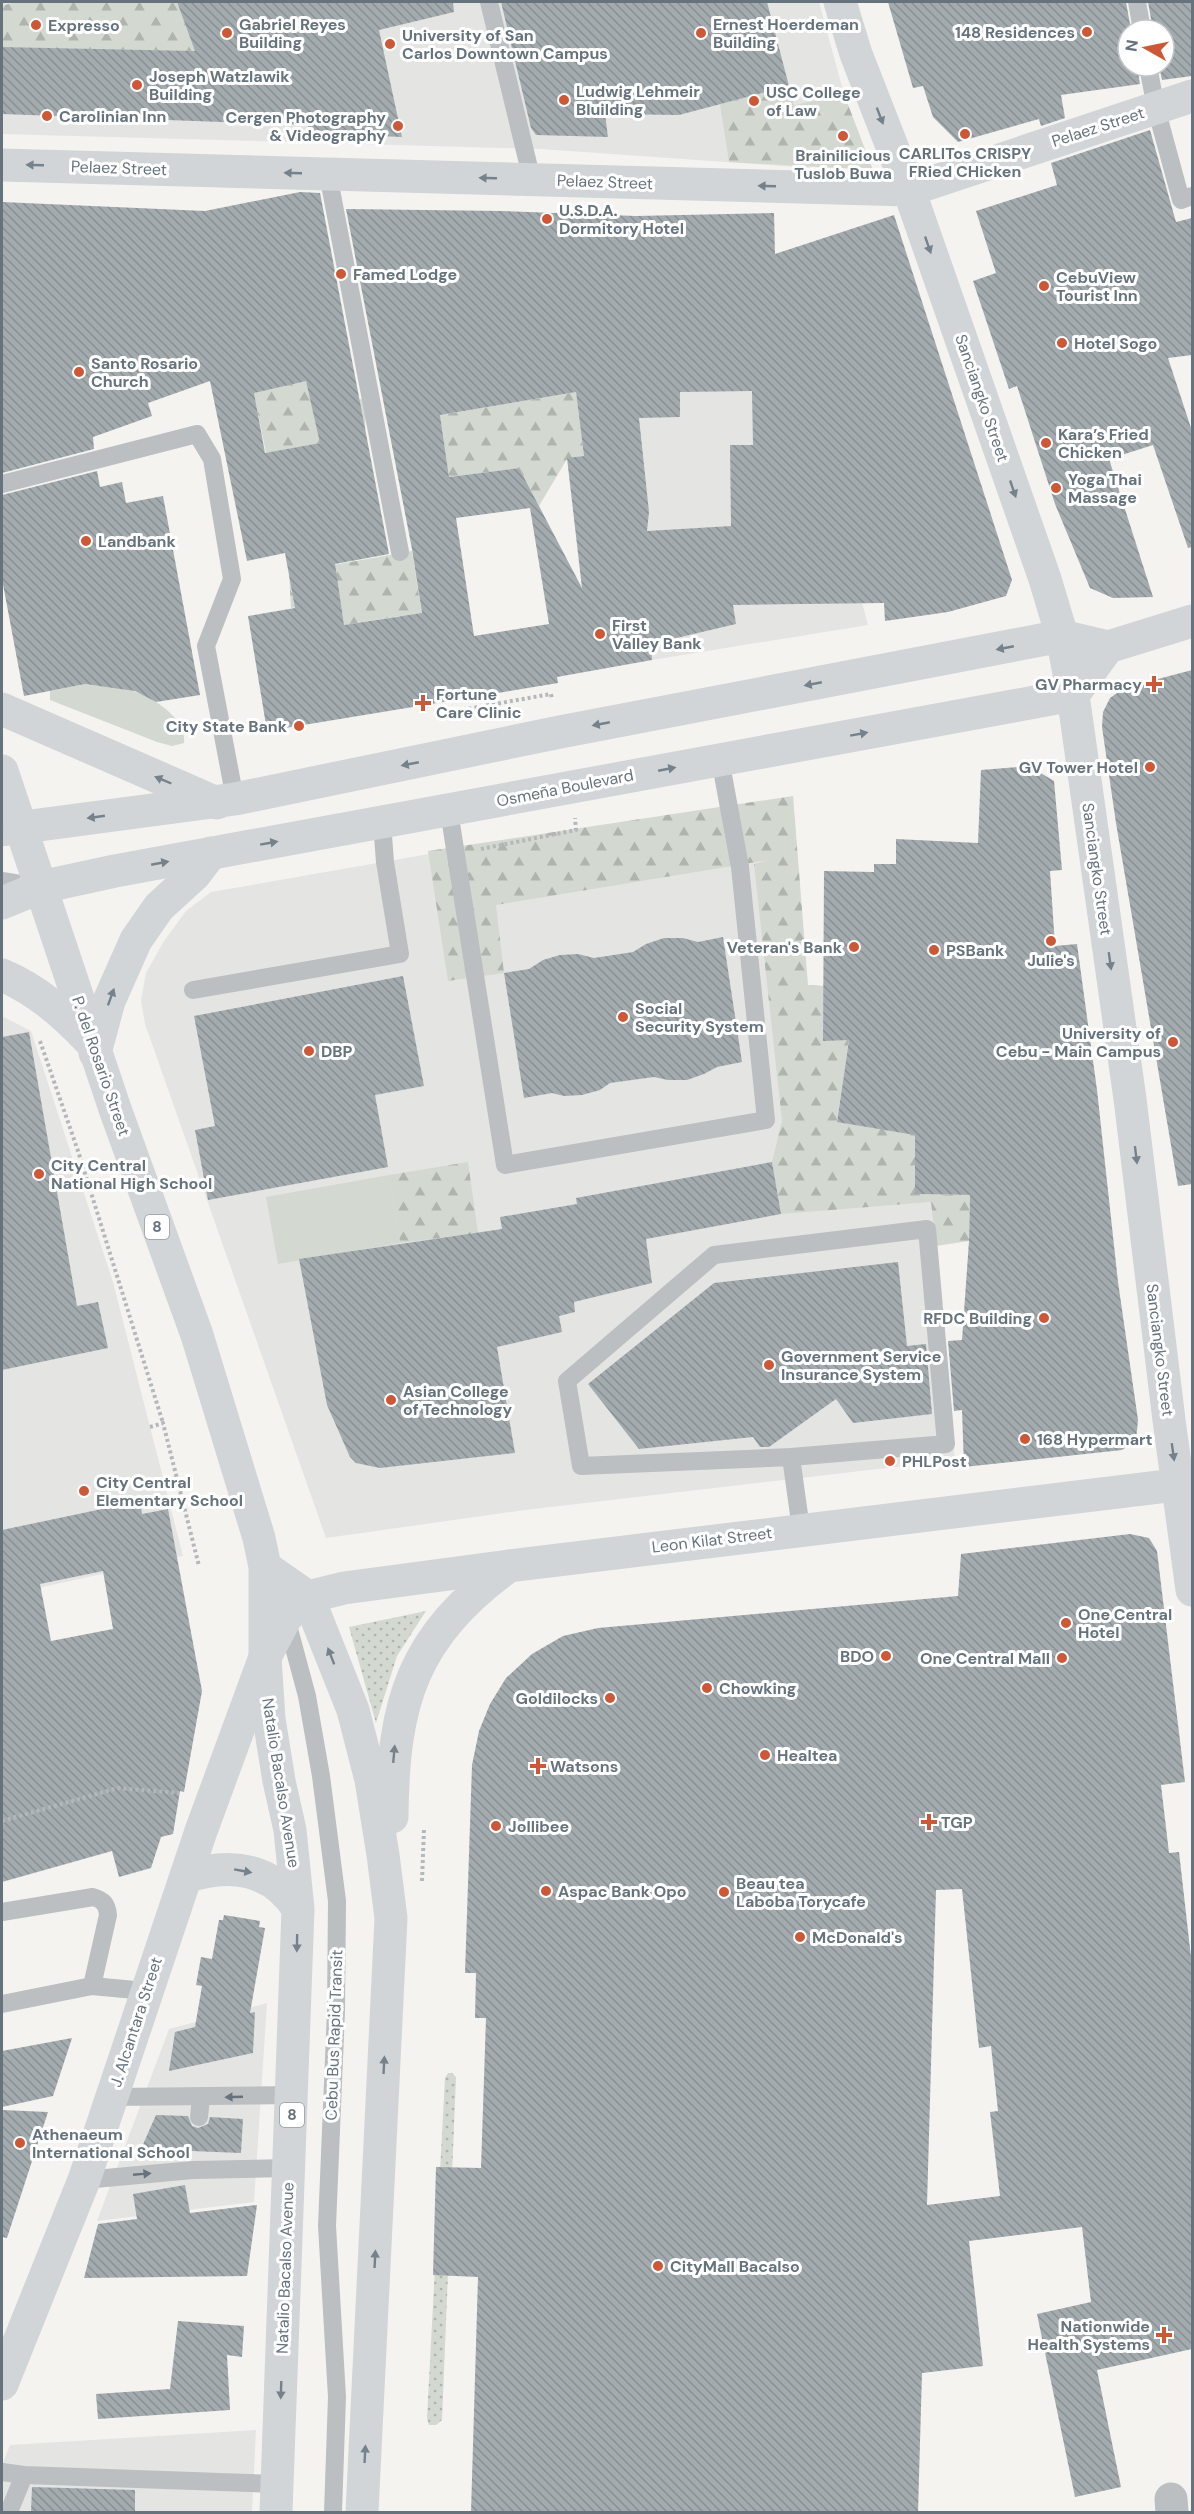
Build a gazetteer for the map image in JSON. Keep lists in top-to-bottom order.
{
  "streets": {
    "main road": [
      "Pelaez Street",
      "Sanciangko Street",
      "Osmeña Boulevard",
      "P. del Rosario Street",
      "8",
      "Leon Kilat Street",
      "Natalio Bacalso Avenue",
      "J. Alcantara Street"
    ],
    "lane": ["Cebu Bus Rapid Transit"]
  },
  "crossings": [
    ["Pelaez Street", "Sanciangko Street"],
    ["Sanciangko Street", "Osmeña Boulevard"],
    ["Sanciangko Street", "Leon Kilat Street"],
    ["Osmeña Boulevard", "P. del Rosario Street"],
    ["P. del Rosario Street", "Natalio Bacalso Avenue"],
    ["Leon Kilat Street", "Cebu Bus Rapid Transit"],
    ["Natalio Bacalso Avenue", "J. Alcantara Street"]
  ],
  "one_way": ["Pelaez Street", "Sanciangko Street"],
  "places": {
    "other": [
      "Expresso",
      "148 Residences",
      "Gabriel Reyes Building",
      "Ernest Hoerdeman Building",
      "University of San Carlos Downtown Campus",
      "Joseph Watzlawik Building",
      "Ludwig Lehmeir Bluilding",
      "USC College of Law",
      "Carolinian Inn",
      "Cergen Photography & Videography",
      "CARLITos CRISPY FRied CHicken",
      "Brainilicious Tuslob Buwa",
      "U.S.D.A. Dormitory Hotel",
      "Famed Lodge",
      "CebuView Tourist Inn",
      "Hotel Sogo",
      "Santo Rosario Church",
      "Kara’s Fried Chicken",
      "Yoga Thai Massage",
      "Landbank",
      "First Valley Bank",
      "City State Bank",
      "GV Tower Hotel",
      "Julie's",
      "Veteran's Bank",
      "PSBank",
      "Social Security System",
      "University of Cebu - Main Campus",
      "DBP",
      "City Central National High School",
      "RFDC Building",
      "Government Service Insurance System",
      "Asian College of Technology",
      "168 Hypermart",
      "PHLPost",
      "City Central Elementary School",
      "One Central Hotel",
      "BDO",
      "One Central Mall",
      "Chowking",
      "Goldilocks",
      "Healtea",
      "Jollibee",
      "Aspac Bank Opo",
      "Beau tea Laboba Torycafe",
      "McDonald's",
      "Athenaeum International School",
      "CityMall Bacalso"
    ],
    "health": [
      "GV Pharmacy",
      "Fortune Care Clinic",
      "Watsons",
      "TGP",
      "Nationwide Health Systems"
    ]
  },
  "north": "left"
}
